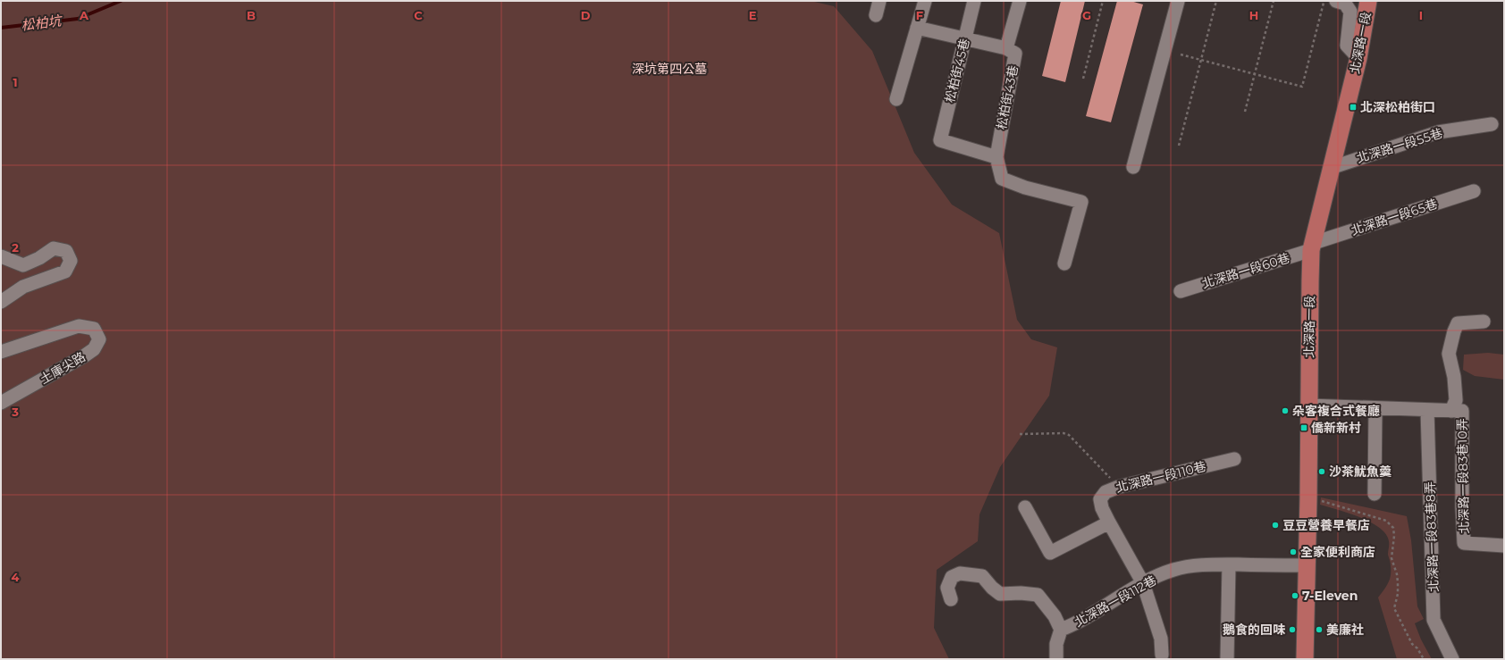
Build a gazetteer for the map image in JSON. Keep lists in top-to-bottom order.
{
  "streets": {
    "main road": ["北深路一段"],
    "street": [
      "松柏街45巷",
      "松柏街43巷",
      "北深路一段55巷",
      "北深路一段65巷",
      "北深路一段60巷",
      "土庫尖路",
      "北深路一段83巷10弄",
      "北深路一段110巷",
      "北深路一段83巷8弄",
      "北深路一段112巷"
    ]
  },
  "crossings": [
    ["北深路一段", "北深路一段55巷"],
    ["北深路一段", "北深路一段65巷"],
    ["北深路一段", "北深路一段60巷"],
    ["北深路一段", "北深路一段112巷"],
    ["松柏街45巷", "松柏街43巷"],
    ["北深路一段65巷", "北深路一段60巷"],
    ["北深路一段110巷", "北深路一段112巷"]
  ],
  "water": ["松柏坑"],
  "parks": ["深坑第四公墓"],
  "places": {
    "transit": ["北深松柏街口", "僑新新村"],
    "other": [
      "朵客複合式餐廳",
      "沙茶魷魚羹",
      "豆豆營養早餐店",
      "全家便利商店",
      "7-Eleven",
      "鵝食的回味",
      "美廉社"
    ]
  },
  "grid": {
    "columns": [
      "A",
      "B",
      "C",
      "D",
      "E",
      "F",
      "G",
      "H",
      "I"
    ],
    "rows": [
      "1",
      "2",
      "3",
      "4"
    ]
  }
}
